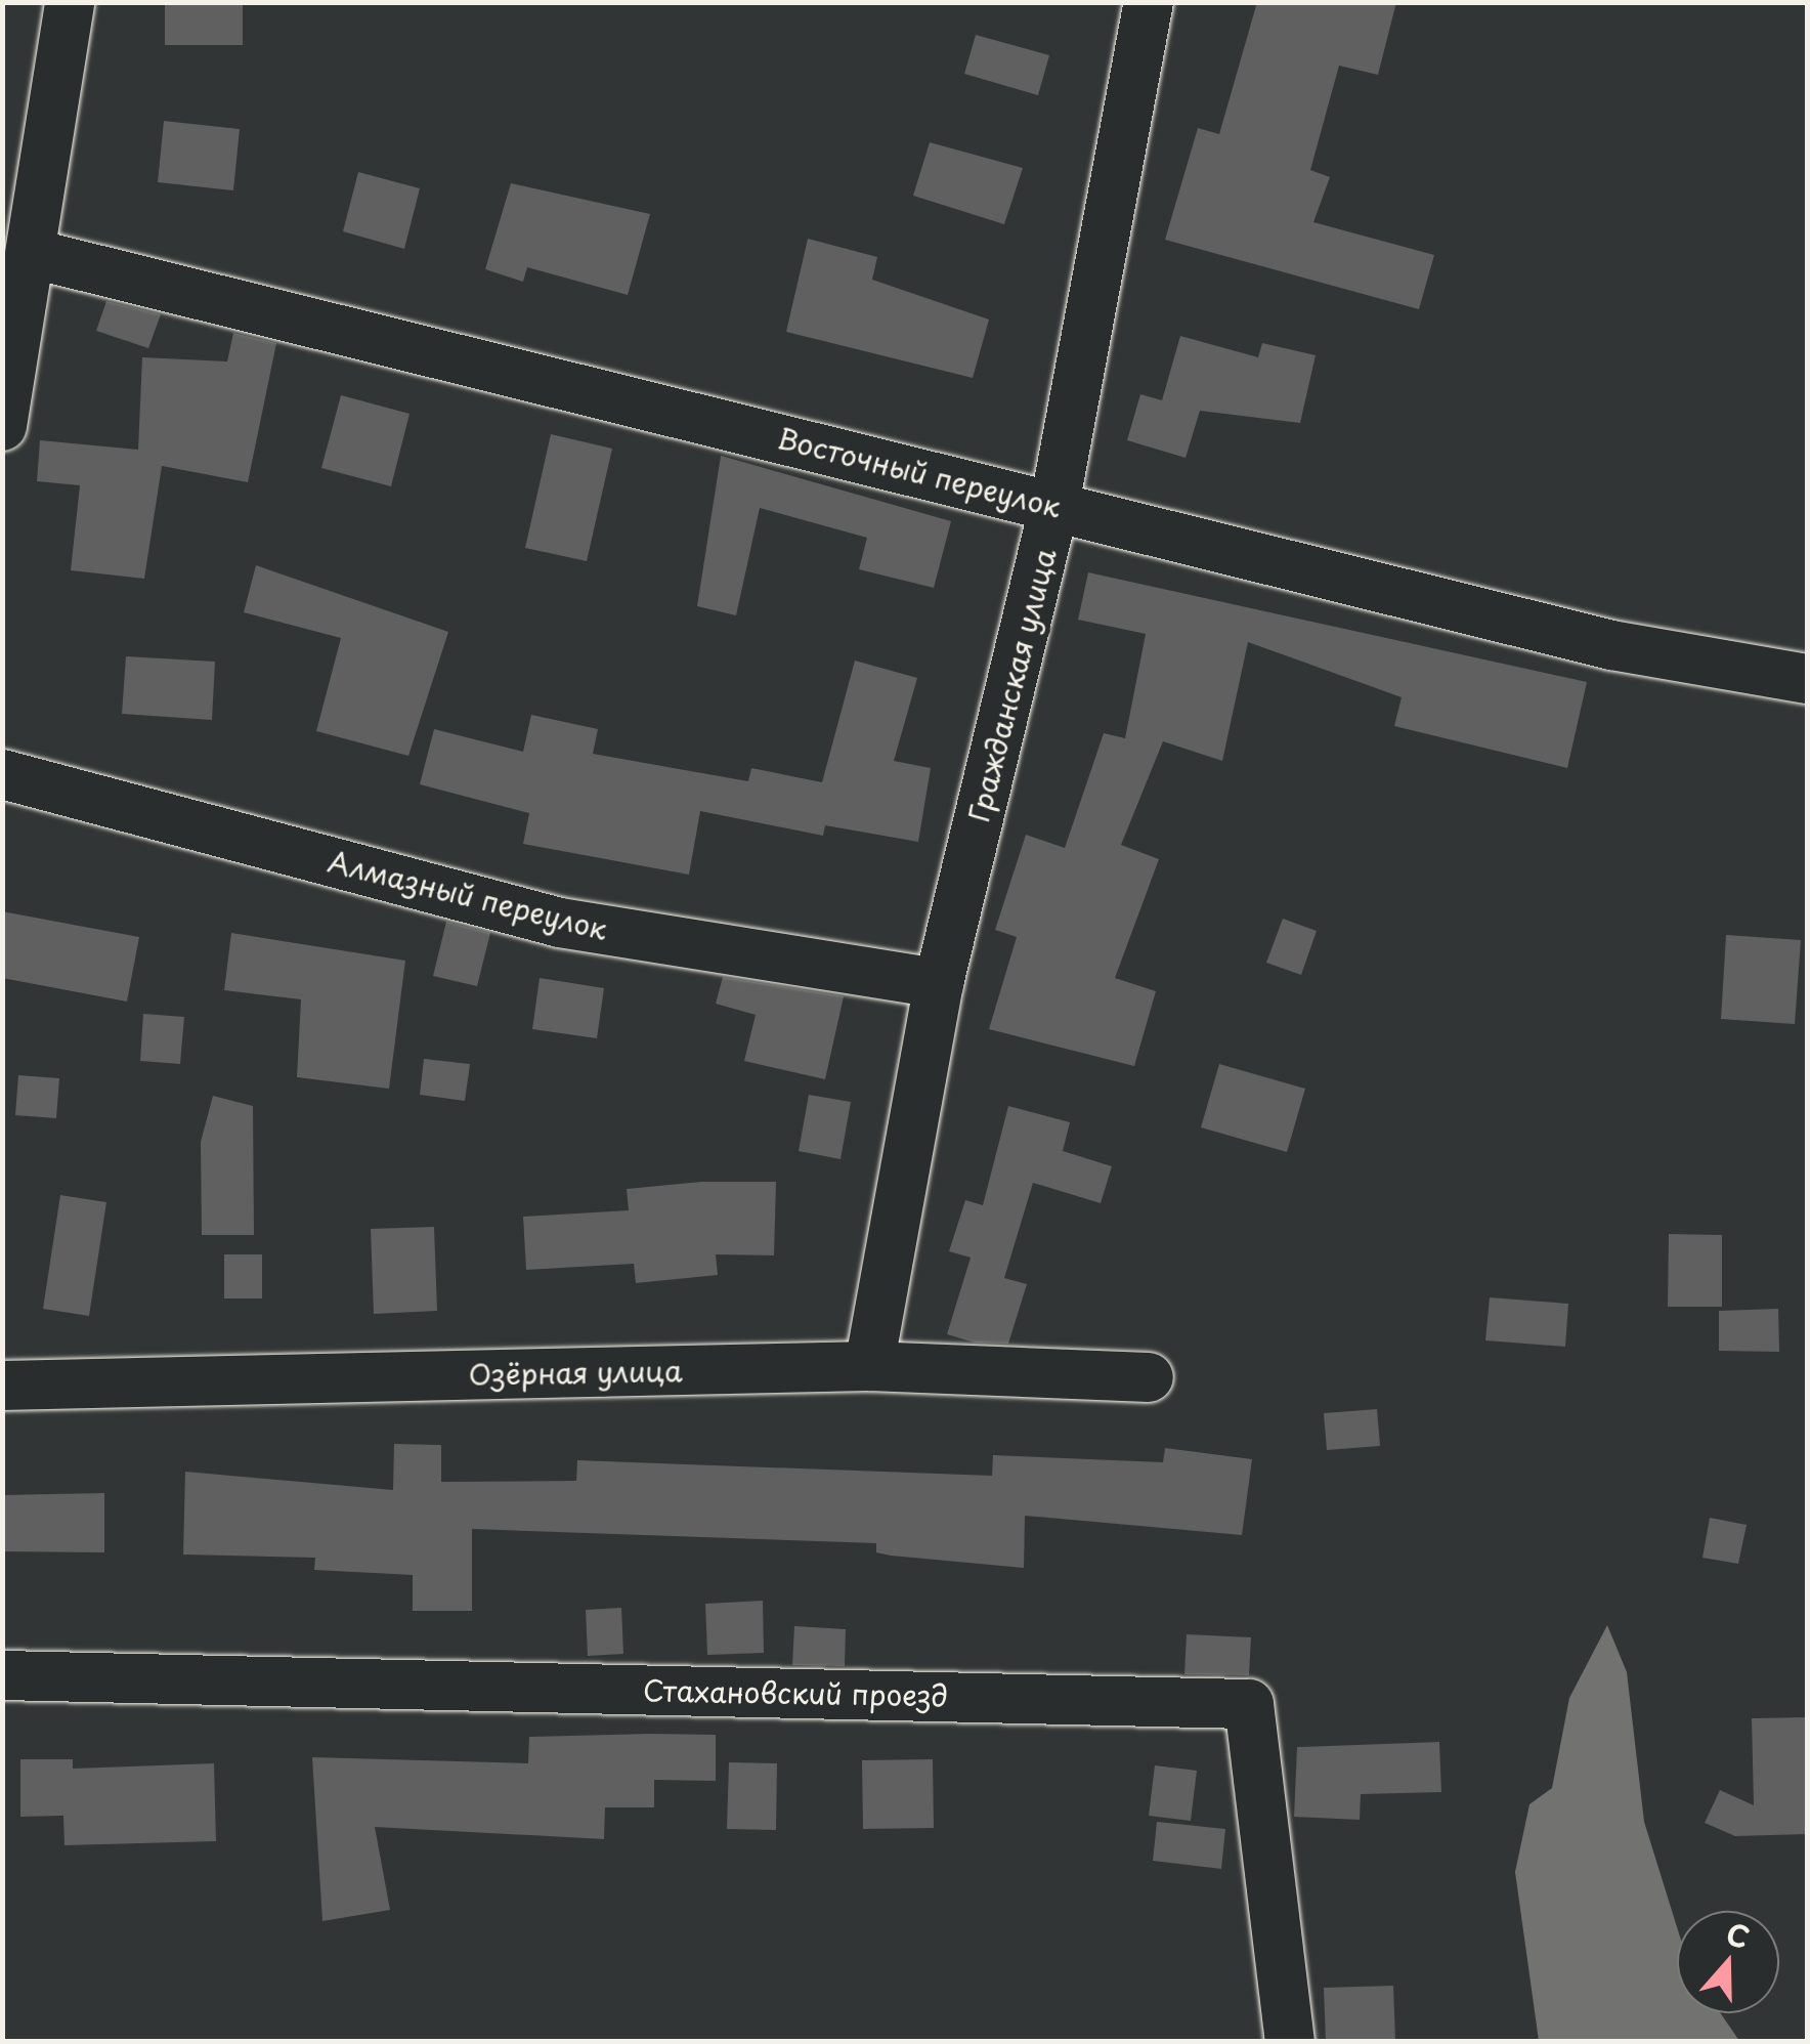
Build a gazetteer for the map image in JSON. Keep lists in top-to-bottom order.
{
  "streets": {
    "street": [
      "Восточный переулок",
      "Гражданская улица",
      "Алмазный переулок",
      "Озёрная улица",
      "Стахановский проезд"
    ]
  },
  "crossings": [
    ["Восточный переулок", "Гражданская улица"],
    ["Гражданская улица", "Алмазный переулок"],
    ["Гражданская улица", "Озёрная улица"]
  ],
  "north": "top"
}
